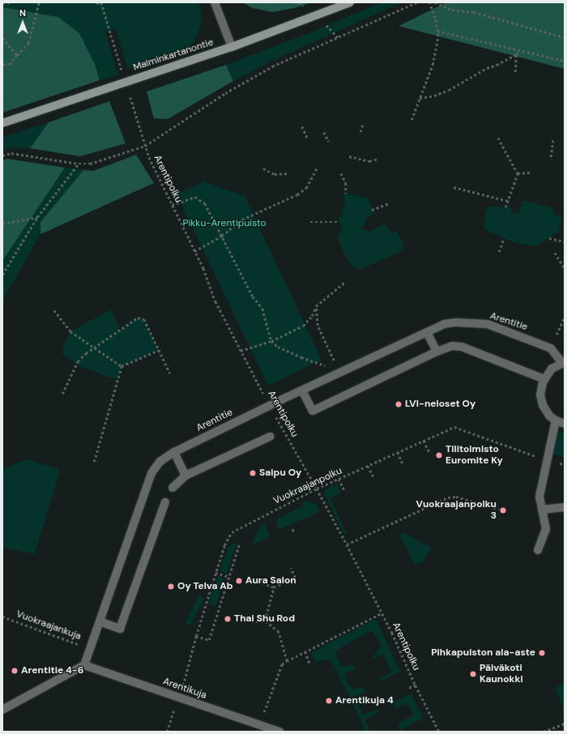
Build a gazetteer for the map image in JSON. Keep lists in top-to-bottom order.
{
  "streets": {
    "main road": ["Malminkartanontie"],
    "street": ["Arentitie", "Arentikuja"],
    "path": ["Arentipolku", "Vuokraajanpolku", "Vuokraajankuja"]
  },
  "crossings": [
    ["Arentipolku", "Arentitie"],
    ["Arentipolku", "Vuokraajanpolku"],
    ["Arentitie", "Vuokraajankuja"],
    ["Arentitie", "Arentikuja"],
    ["Vuokraajanpolku", "Arentikuja"]
  ],
  "parks": ["Pikku-Arentipuisto"],
  "places": [
    "LVI-neloset Oy",
    "Tilitoimisto Euromite Ky",
    "Saipu Oy",
    "Vuokraajanpolku 3",
    "Aura Salon",
    "Oy Telva Ab",
    "Thai Shu Rod",
    "Pihkapuiston ala-aste",
    "Arentitie 4-6",
    "Päiväkoti Kaunokki",
    "Arentikuja 4"
  ],
  "north": "top"
}
